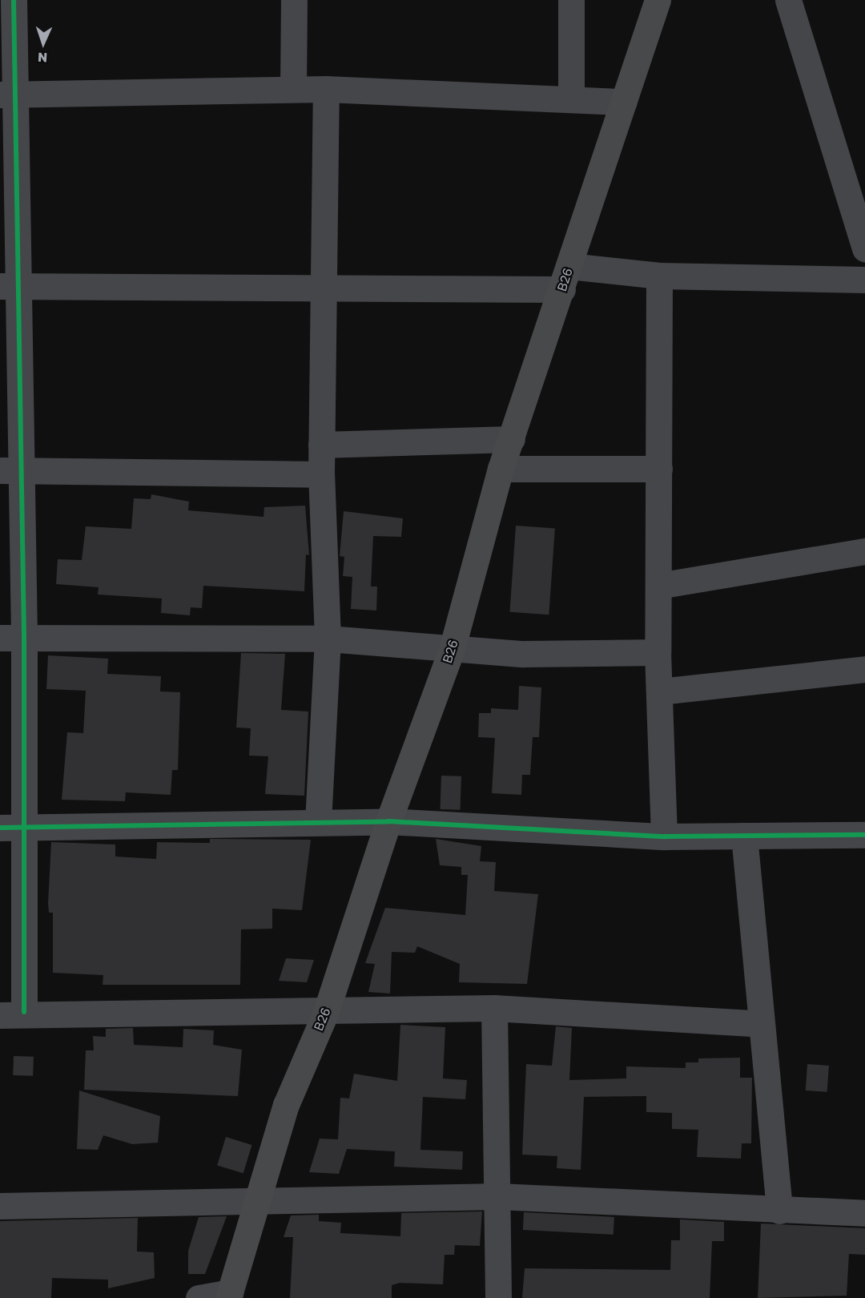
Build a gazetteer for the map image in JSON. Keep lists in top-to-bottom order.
{
  "streets": {
    "highway": ["B26"]
  },
  "north": "bottom"
}
